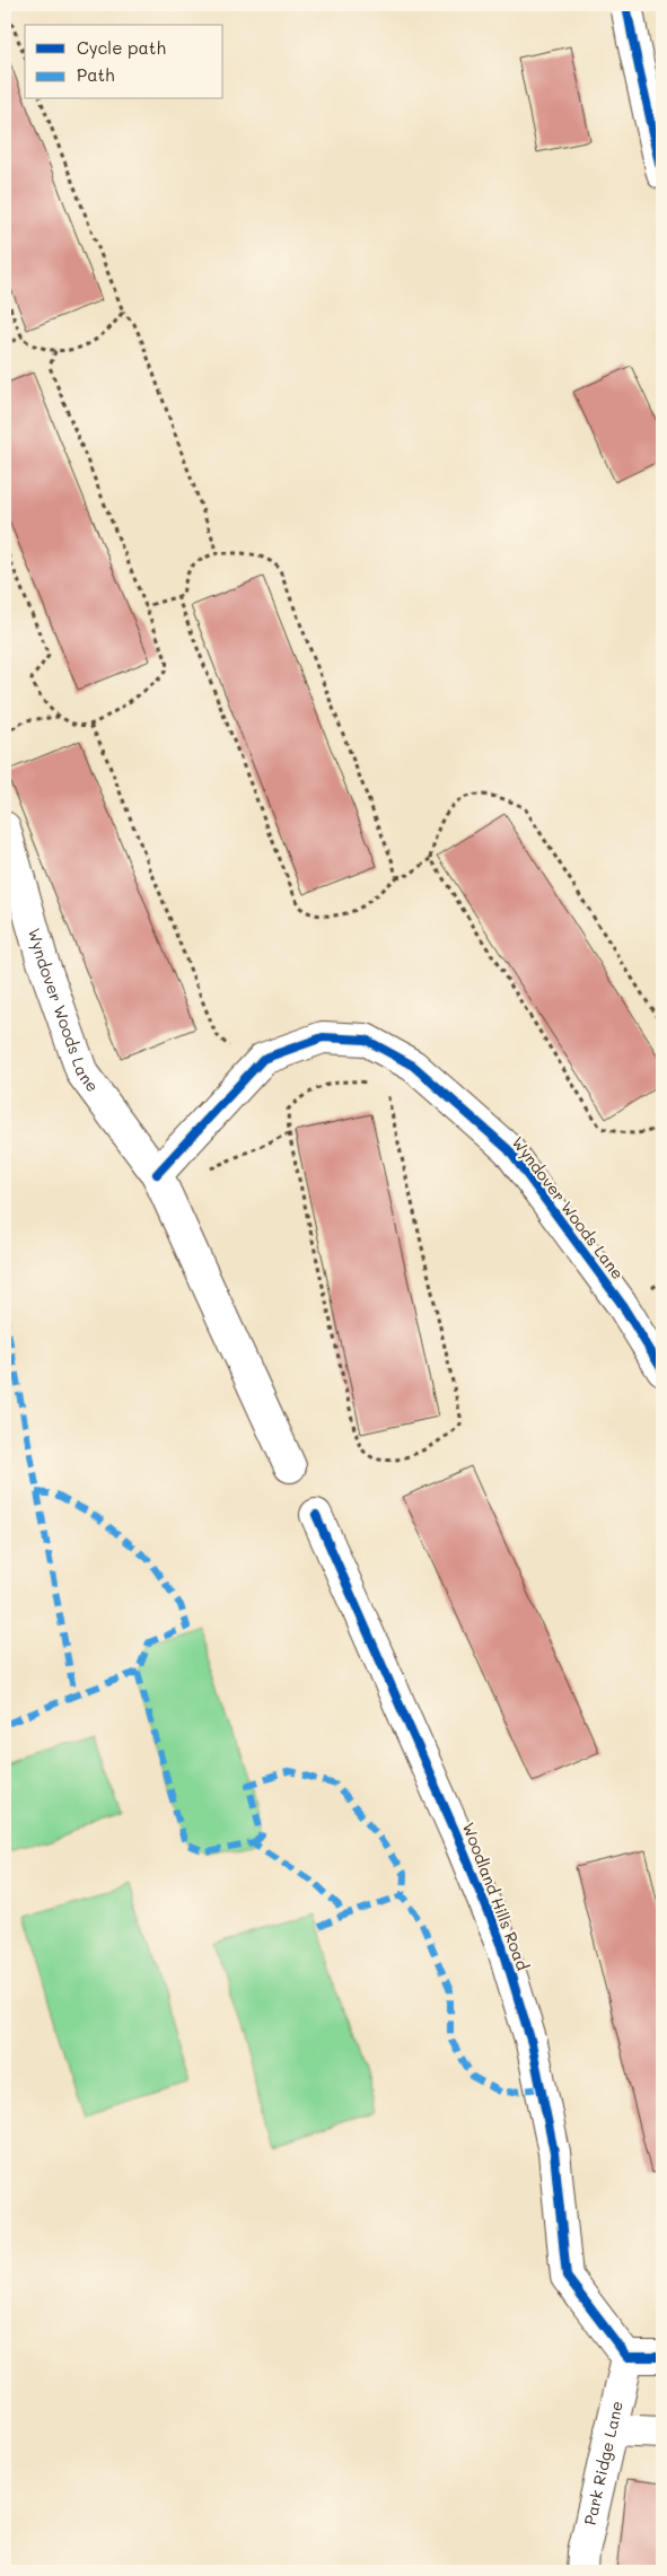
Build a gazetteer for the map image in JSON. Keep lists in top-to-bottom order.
{
  "streets": {
    "street": ["Wyndover Woods Lane", "Woodland Hills Road", "Park Ridge Lane"]
  },
  "crossings": [
    ["Woodland Hills Road", "Park Ridge Lane"]
  ],
  "legend": ["Cycle path", "Path"]
}
